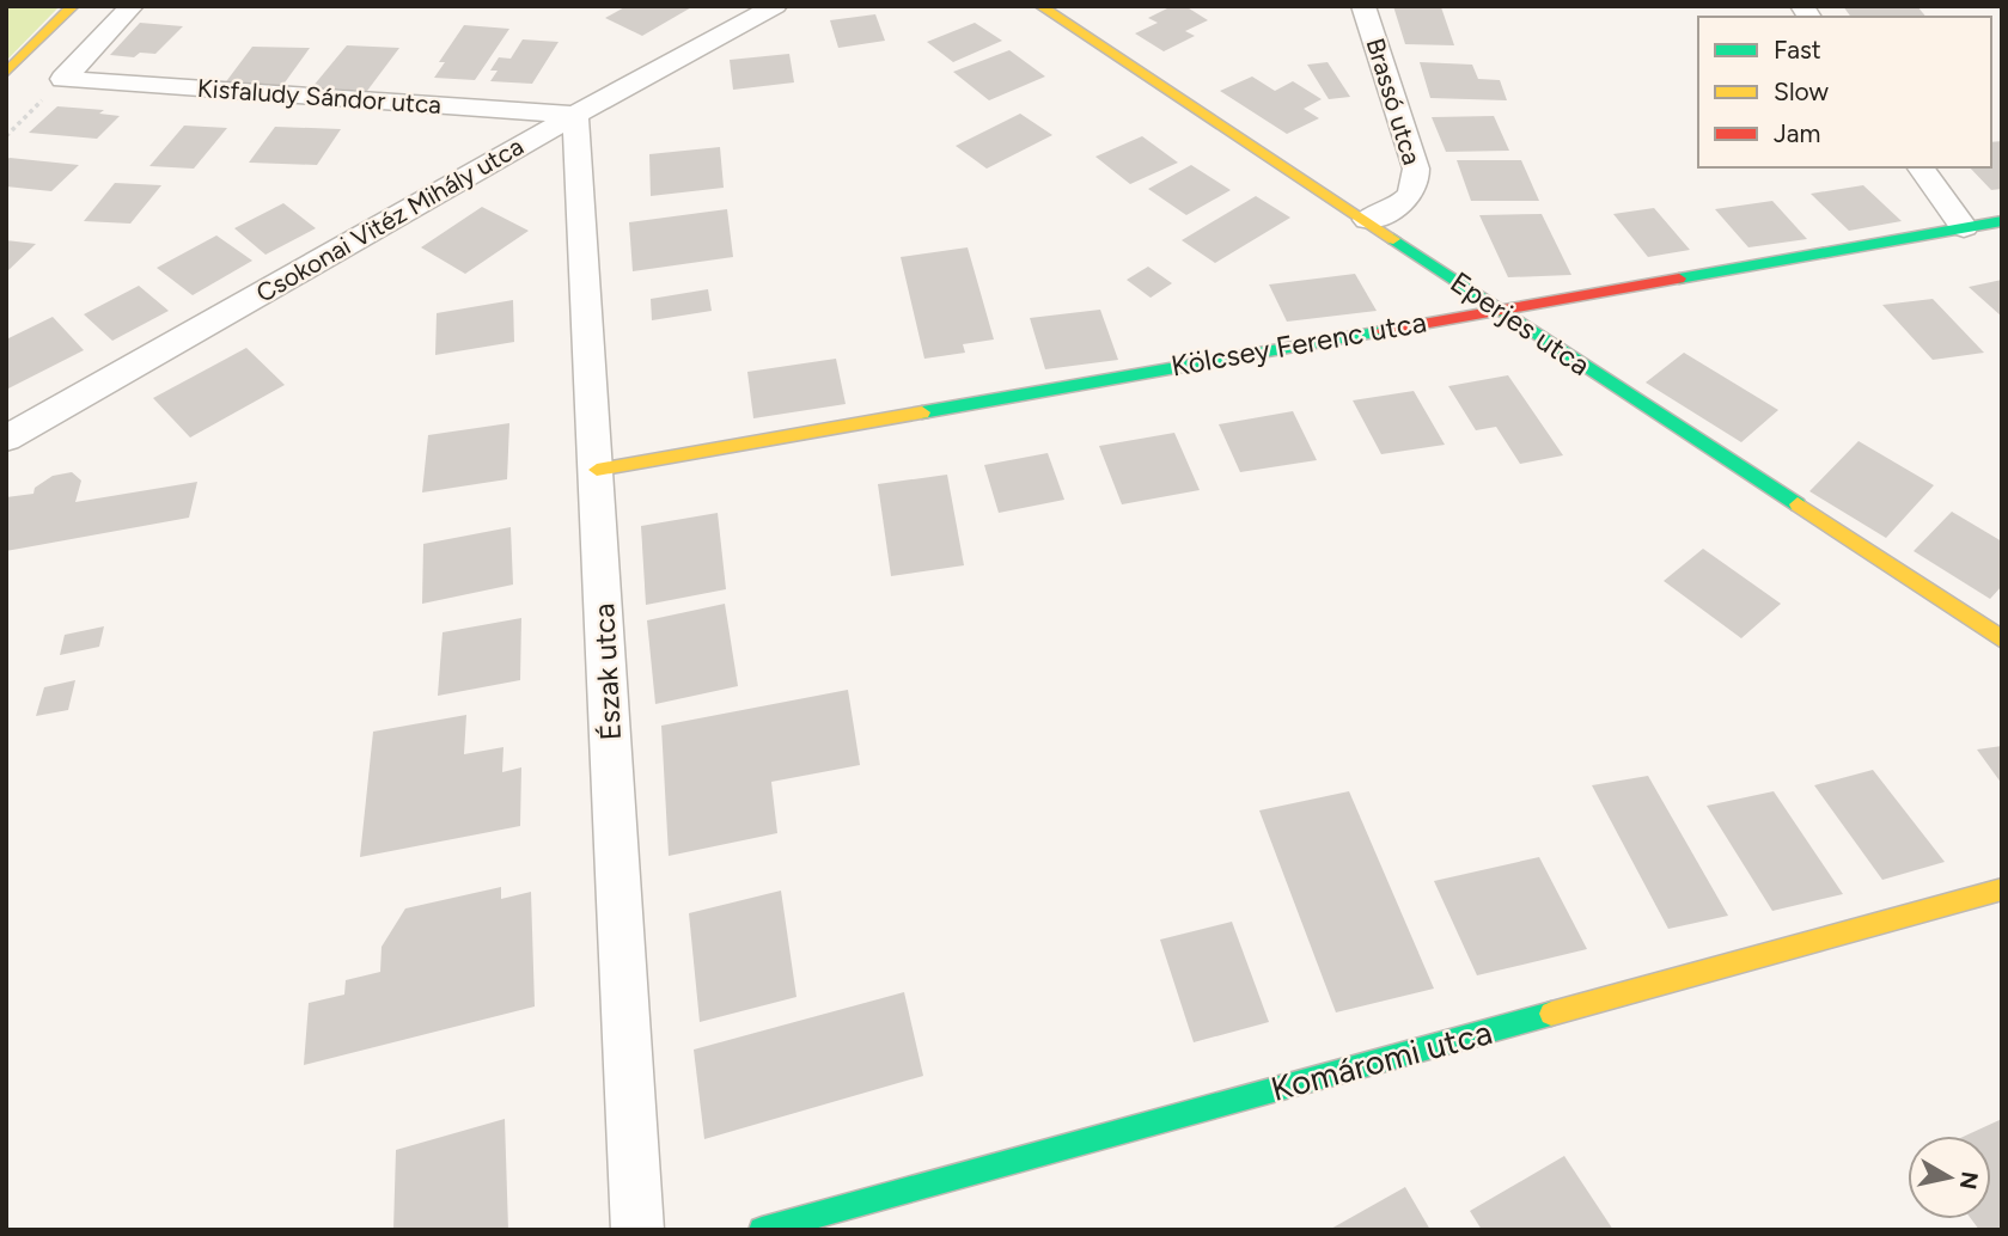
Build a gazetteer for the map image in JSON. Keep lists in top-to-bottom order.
{
  "streets": {
    "street": [
      "Kisfaludy Sándor utca",
      "Brassó utca",
      "Csokonai Vitéz Mihály utca",
      "Eperjes utca",
      "Kölcsey Ferenc utca",
      "Észak utca",
      "Komáromi utca"
    ]
  },
  "crossings": [
    ["Kisfaludy Sándor utca", "Csokonai Vitéz Mihály utca"],
    ["Kisfaludy Sándor utca", "Észak utca"],
    ["Brassó utca", "Eperjes utca"],
    ["Csokonai Vitéz Mihály utca", "Észak utca"],
    ["Eperjes utca", "Kölcsey Ferenc utca"],
    ["Kölcsey Ferenc utca", "Észak utca"]
  ],
  "legend": ["Fast", "Slow", "Jam"],
  "north": "right"
}
